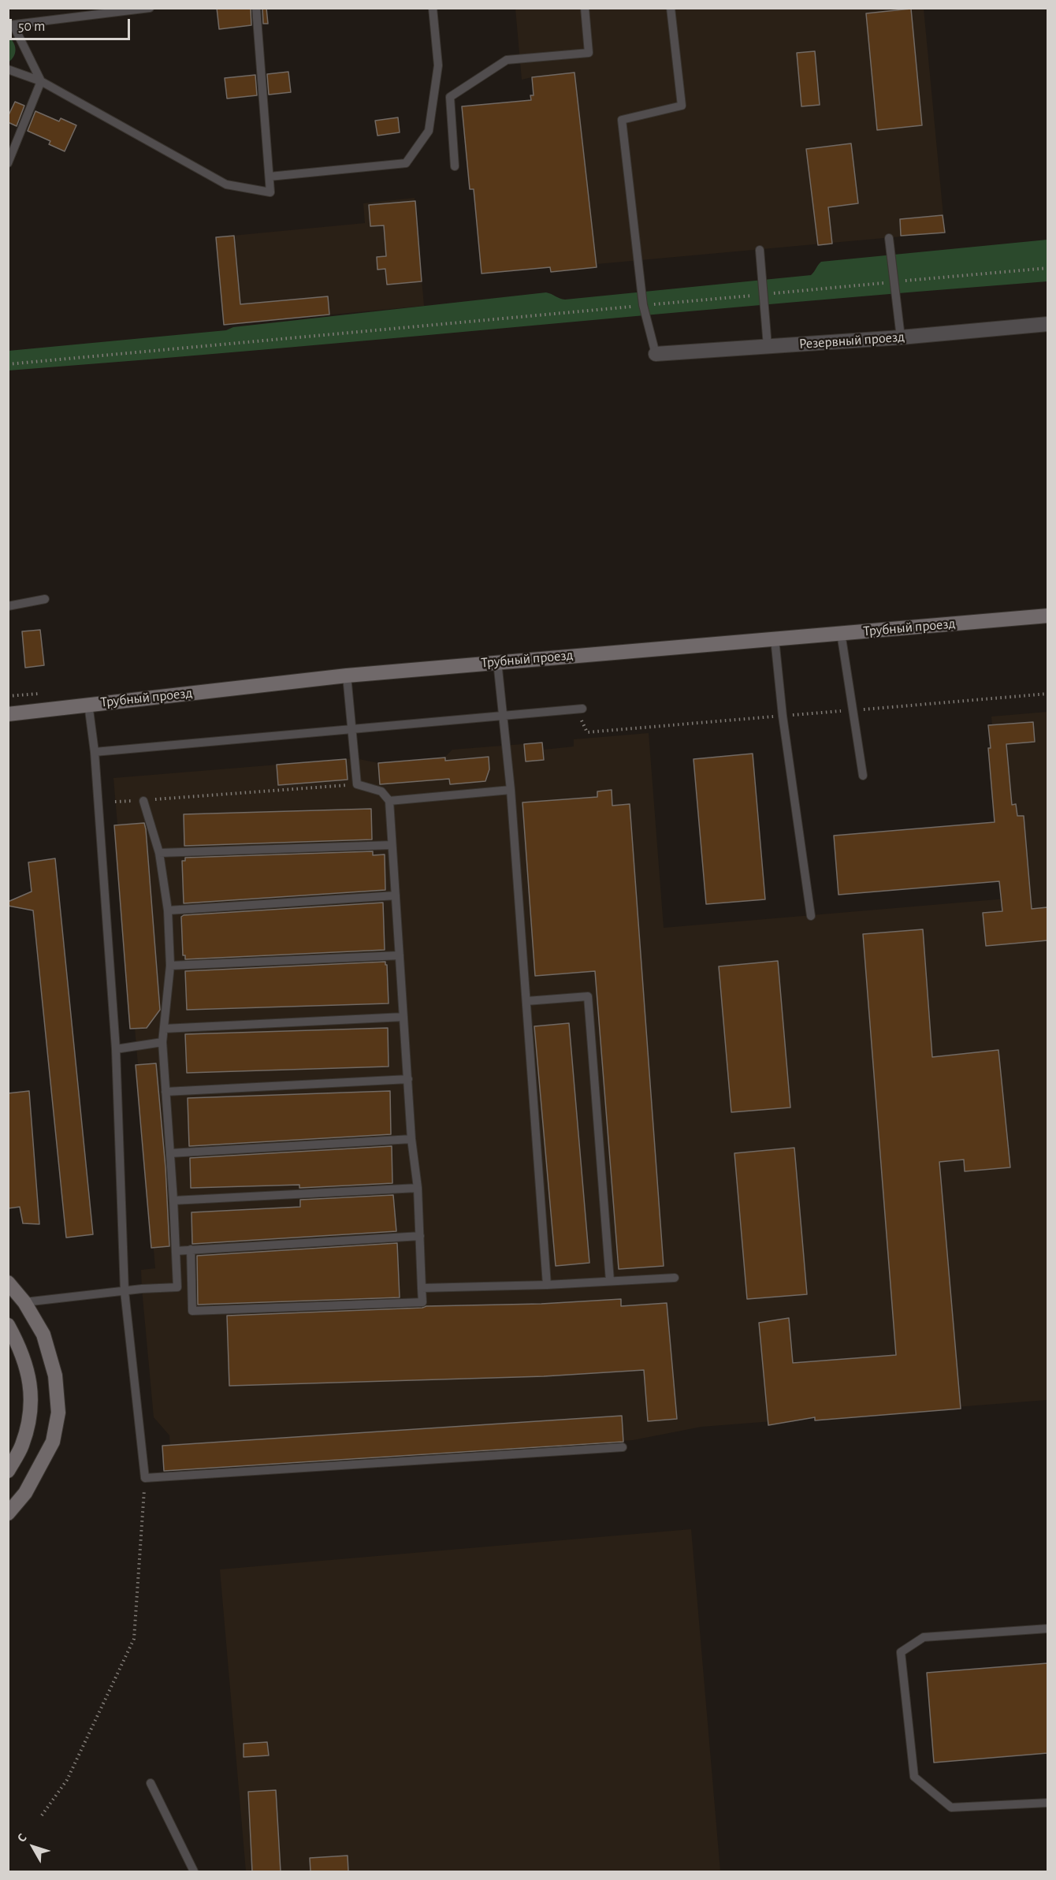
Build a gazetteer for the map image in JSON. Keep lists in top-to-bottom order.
{
  "streets": {
    "street": ["Резервный проезд", "Трубный проезд"]
  },
  "scale_bar": "50 m",
  "north": "top left"
}
